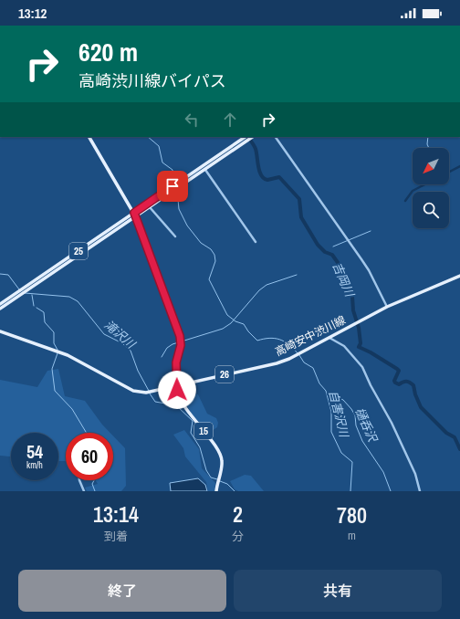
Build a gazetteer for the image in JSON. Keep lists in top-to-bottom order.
{
  "streets": {
    "main road": [
      "25",
      "高崎安中渋川線",
      "26",
      "15"
    ]
  },
  "crossings": [
    ["25", "15"],
    ["高崎安中渋川線", "15"]
  ],
  "water": [
    "吉岡川",
    "滝沢川",
    "自害沢川",
    "樋呑沢"
  ],
  "north": "bottom left",
  "page": {
    "status": "13:12",
    "turn": ["620 m", "高崎渋川線バイパス"],
    "speed": "54 km/h",
    "limit": "60",
    "eta": [
      "13:14",
      "到着",
      "2",
      "分",
      "780",
      "m"
    ],
    "buttons": ["終了", "共有"]
  }
}
